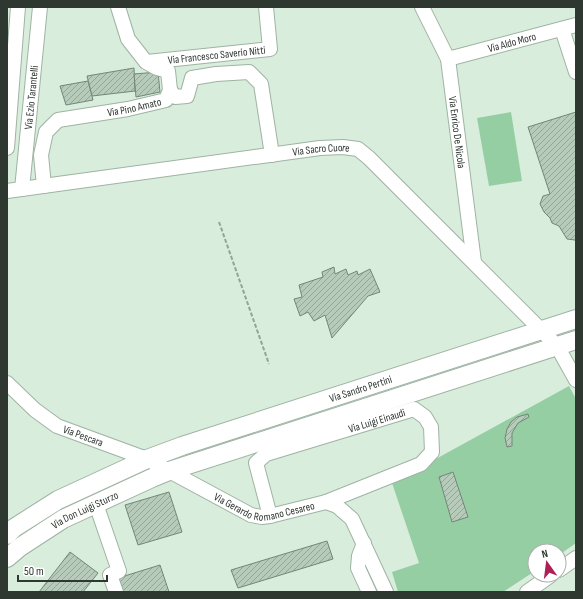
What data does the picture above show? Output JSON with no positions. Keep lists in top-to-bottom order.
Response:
{
  "streets": {
    "street": [
      "Via Aldo Moro",
      "Via Francesco Saverio Nitti",
      "Via Ezio Tarantelli",
      "Via Pino Amato",
      "Via Enrico De Nicola",
      "Via Sacro Cuore",
      "Via Sandro Pertini",
      "Via Luigi Einaudi",
      "Via Pescara",
      "Via Gerardo Romano Cesareo",
      "Via Don Luigi Sturzo"
    ]
  },
  "crossings": [
    ["Via Aldo Moro", "Via Enrico De Nicola"],
    ["Via Francesco Saverio Nitti", "Via Pino Amato"],
    ["Via Ezio Tarantelli", "Via Sacro Cuore"],
    ["Via Pino Amato", "Via Sacro Cuore"],
    ["Via Enrico De Nicola", "Via Sacro Cuore"],
    ["Via Sacro Cuore", "Via Sandro Pertini"],
    ["Via Sandro Pertini", "Via Pescara"],
    ["Via Sandro Pertini", "Via Gerardo Romano Cesareo"],
    ["Via Sandro Pertini", "Via Don Luigi Sturzo"],
    ["Via Luigi Einaudi", "Via Gerardo Romano Cesareo"],
    ["Via Pescara", "Via Gerardo Romano Cesareo"],
    ["Via Pescara", "Via Don Luigi Sturzo"],
    ["Via Gerardo Romano Cesareo", "Via Don Luigi Sturzo"]
  ],
  "scale_bar": "50 m",
  "north": "top"
}
